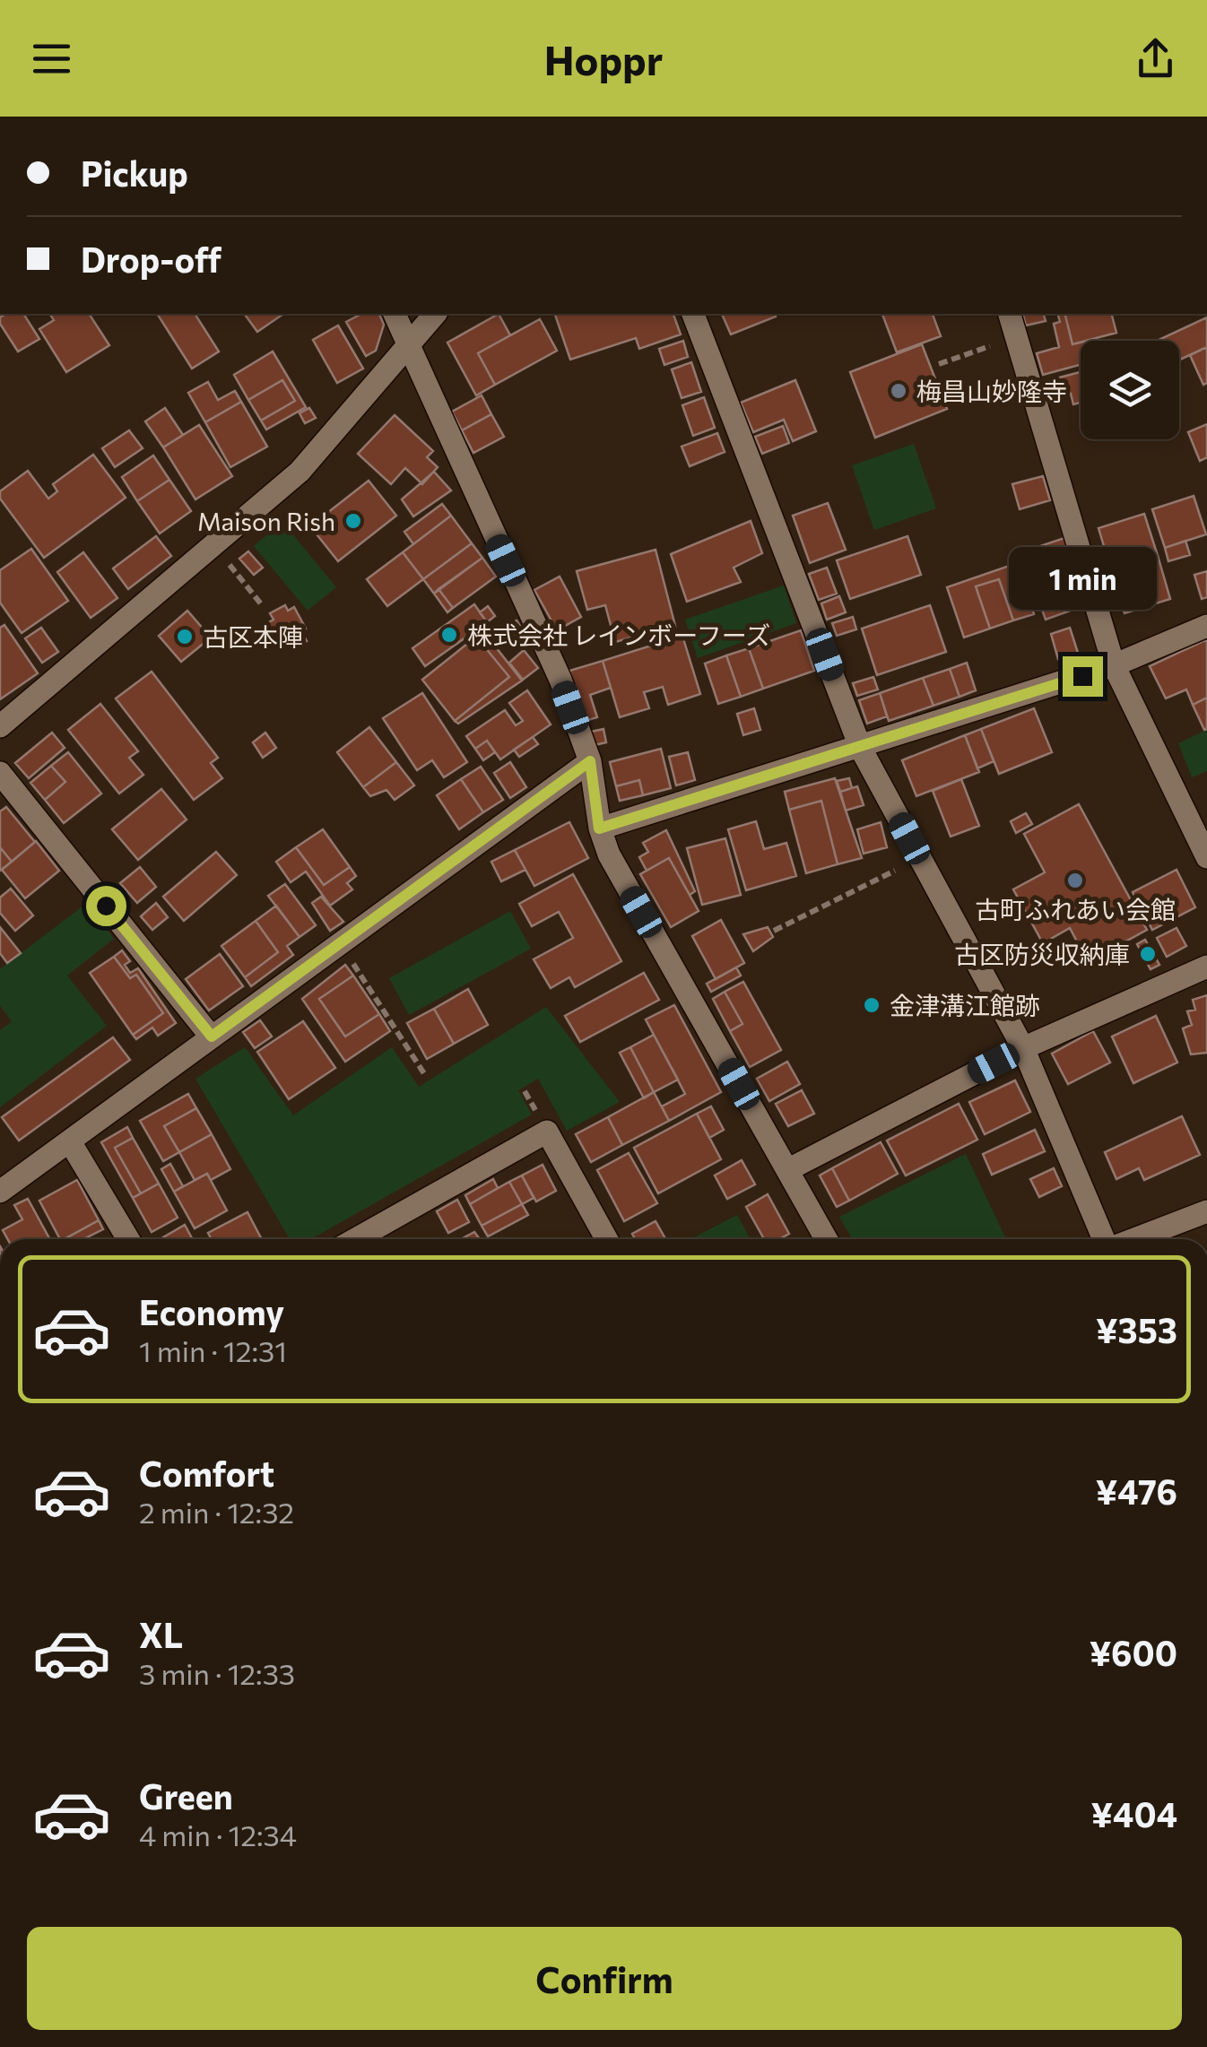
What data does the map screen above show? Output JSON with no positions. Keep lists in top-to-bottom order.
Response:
{
  "places": [
    "梅昌山妙隆寺",
    "Maison Rish",
    "株式会社 レインボーフーズ",
    "古区本陣",
    "古町ふれあい会館",
    "古区防災収納庫",
    "金津溝江館跡"
  ],
  "page": {
    "header": "Hoppr",
    "banner": ["Pickup", "Drop-off"],
    "bubble": "1 min",
    "list": [
      {
        "name": "Economy",
        "note": "1 min · 12:31",
        "value": "¥353"
      },
      {
        "name": "Comfort",
        "note": "2 min · 12:32",
        "value": "¥476"
      },
      {
        "name": "XL",
        "note": "3 min · 12:33",
        "value": "¥600"
      },
      {
        "name": "Green",
        "note": "4 min · 12:34",
        "value": "¥404"
      }
    ],
    "buttons": "Confirm"
  }
}
